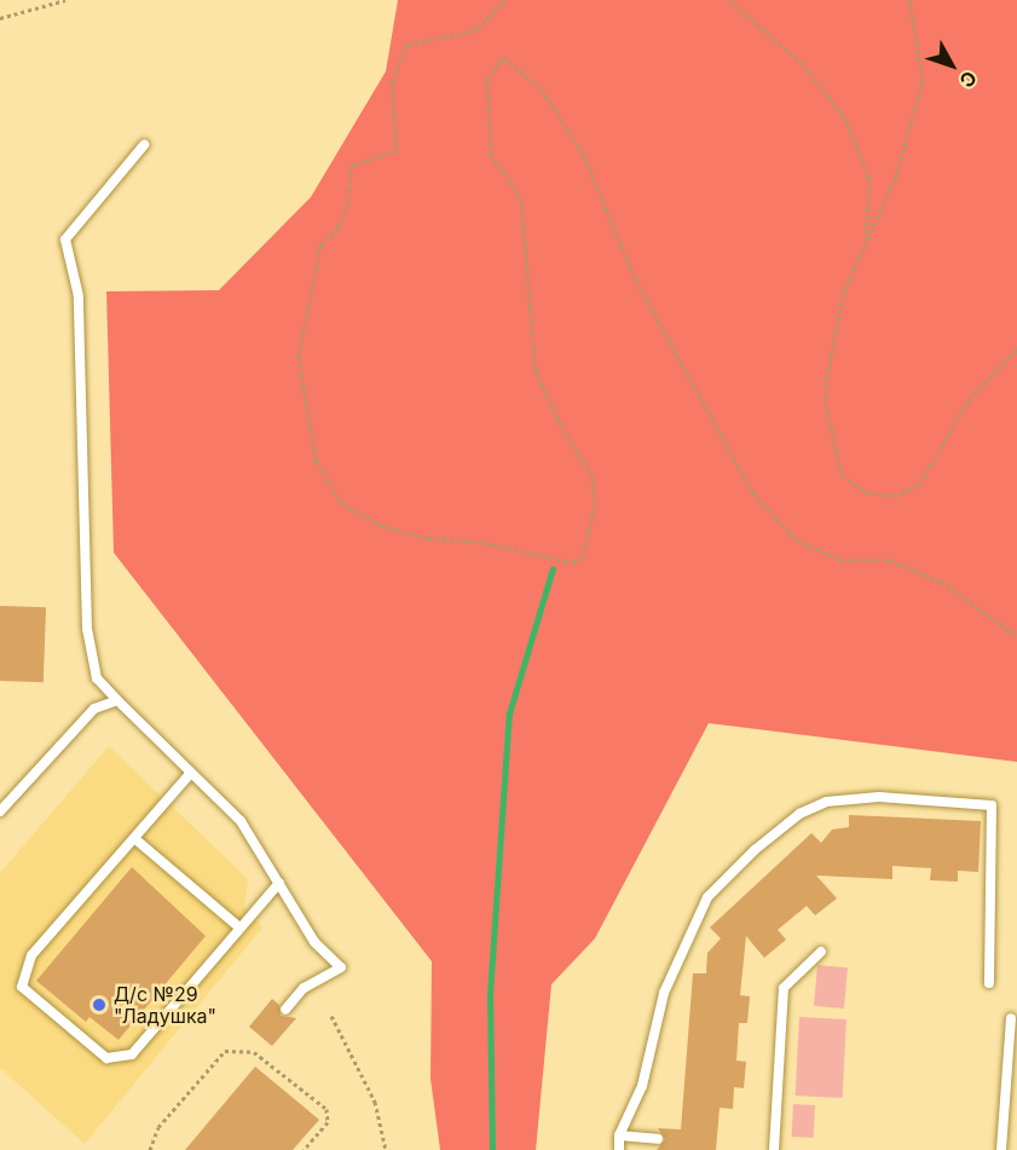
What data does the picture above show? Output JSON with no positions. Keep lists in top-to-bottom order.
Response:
{
  "places": ["Д/с №29 \"Ладушка\""],
  "north": "bottom right"
}
